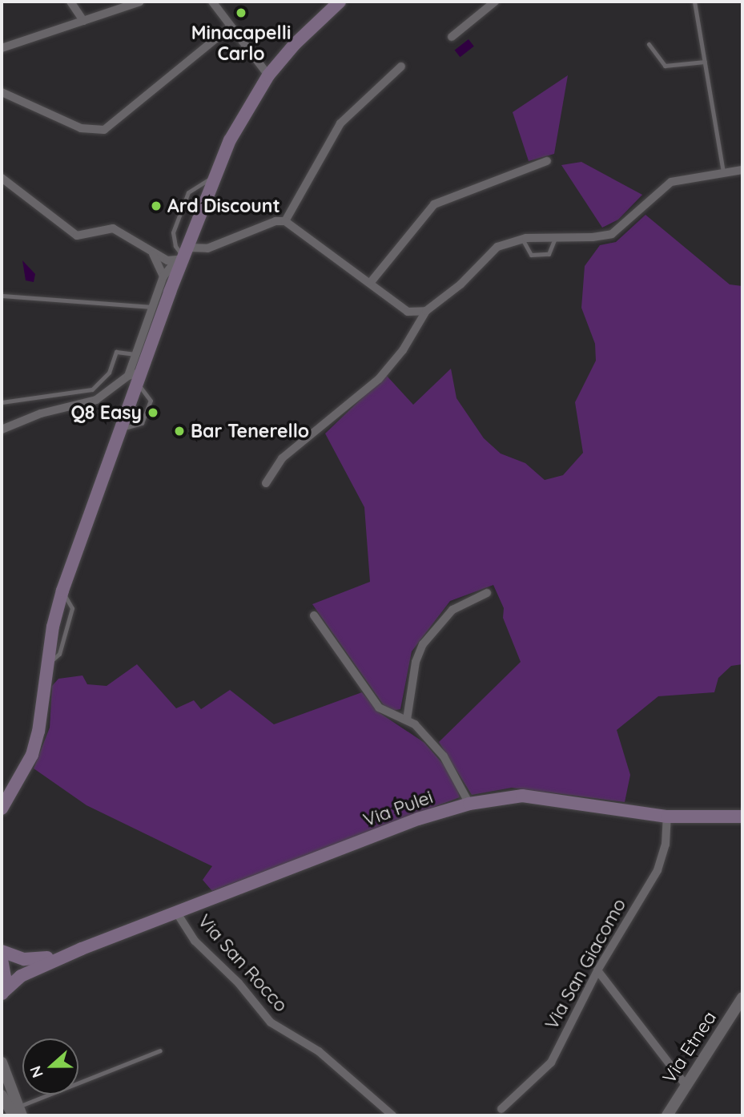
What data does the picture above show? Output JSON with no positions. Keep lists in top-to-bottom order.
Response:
{
  "streets": {
    "main road": ["Via Pulei"],
    "street": ["Via San Rocco", "Via San Giacomo", "Via Etnea"]
  },
  "crossings": [
    ["Via Pulei", "Via San Rocco"],
    ["Via Pulei", "Via San Giacomo"]
  ],
  "places": [
    "Minacapelli Carlo",
    "Ard Discount",
    "Q8 Easy",
    "Bar Tenerello"
  ],
  "north": "left"
}
